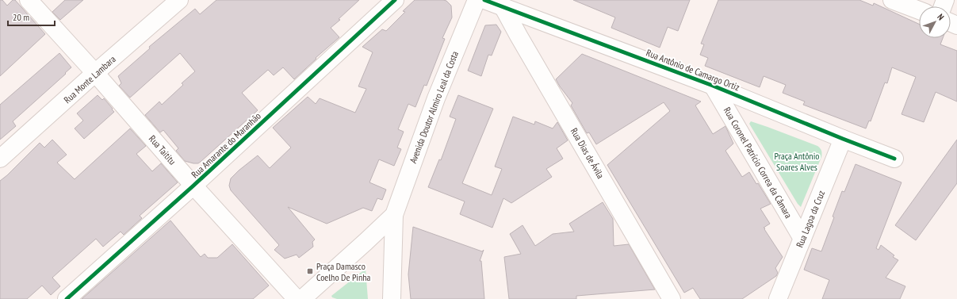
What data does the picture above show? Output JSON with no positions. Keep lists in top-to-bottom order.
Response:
{
  "streets": {
    "street": [
      "Rua Antônio de Camargo Ortiz",
      "Rua Monte Lambara",
      "Avenida Doutor Almiro Leal da Costa",
      "Rua Amarante do Maranhão",
      "Rua Taititu",
      "Rua Dias de Ávila",
      "Rua Coronel Patrício Correa da Câmara",
      "Rua Lagoa da Cruz"
    ]
  },
  "crossings": [
    ["Rua Antônio de Camargo Ortiz", "Rua Dias de Ávila"],
    ["Rua Antônio de Camargo Ortiz", "Rua Coronel Patrício Correa da Câmara"],
    ["Rua Antônio de Camargo Ortiz", "Rua Lagoa da Cruz"],
    ["Rua Monte Lambara", "Rua Taititu"],
    ["Rua Amarante do Maranhão", "Rua Taititu"],
    ["Rua Coronel Patrício Correa da Câmara", "Rua Lagoa da Cruz"]
  ],
  "parks": ["Praça Antônio Soares Alves"],
  "places": {
    "transit": ["Praça Damasco Coelho De Pinha"]
  },
  "scale_bar": "20 m",
  "north": "top right"
}
